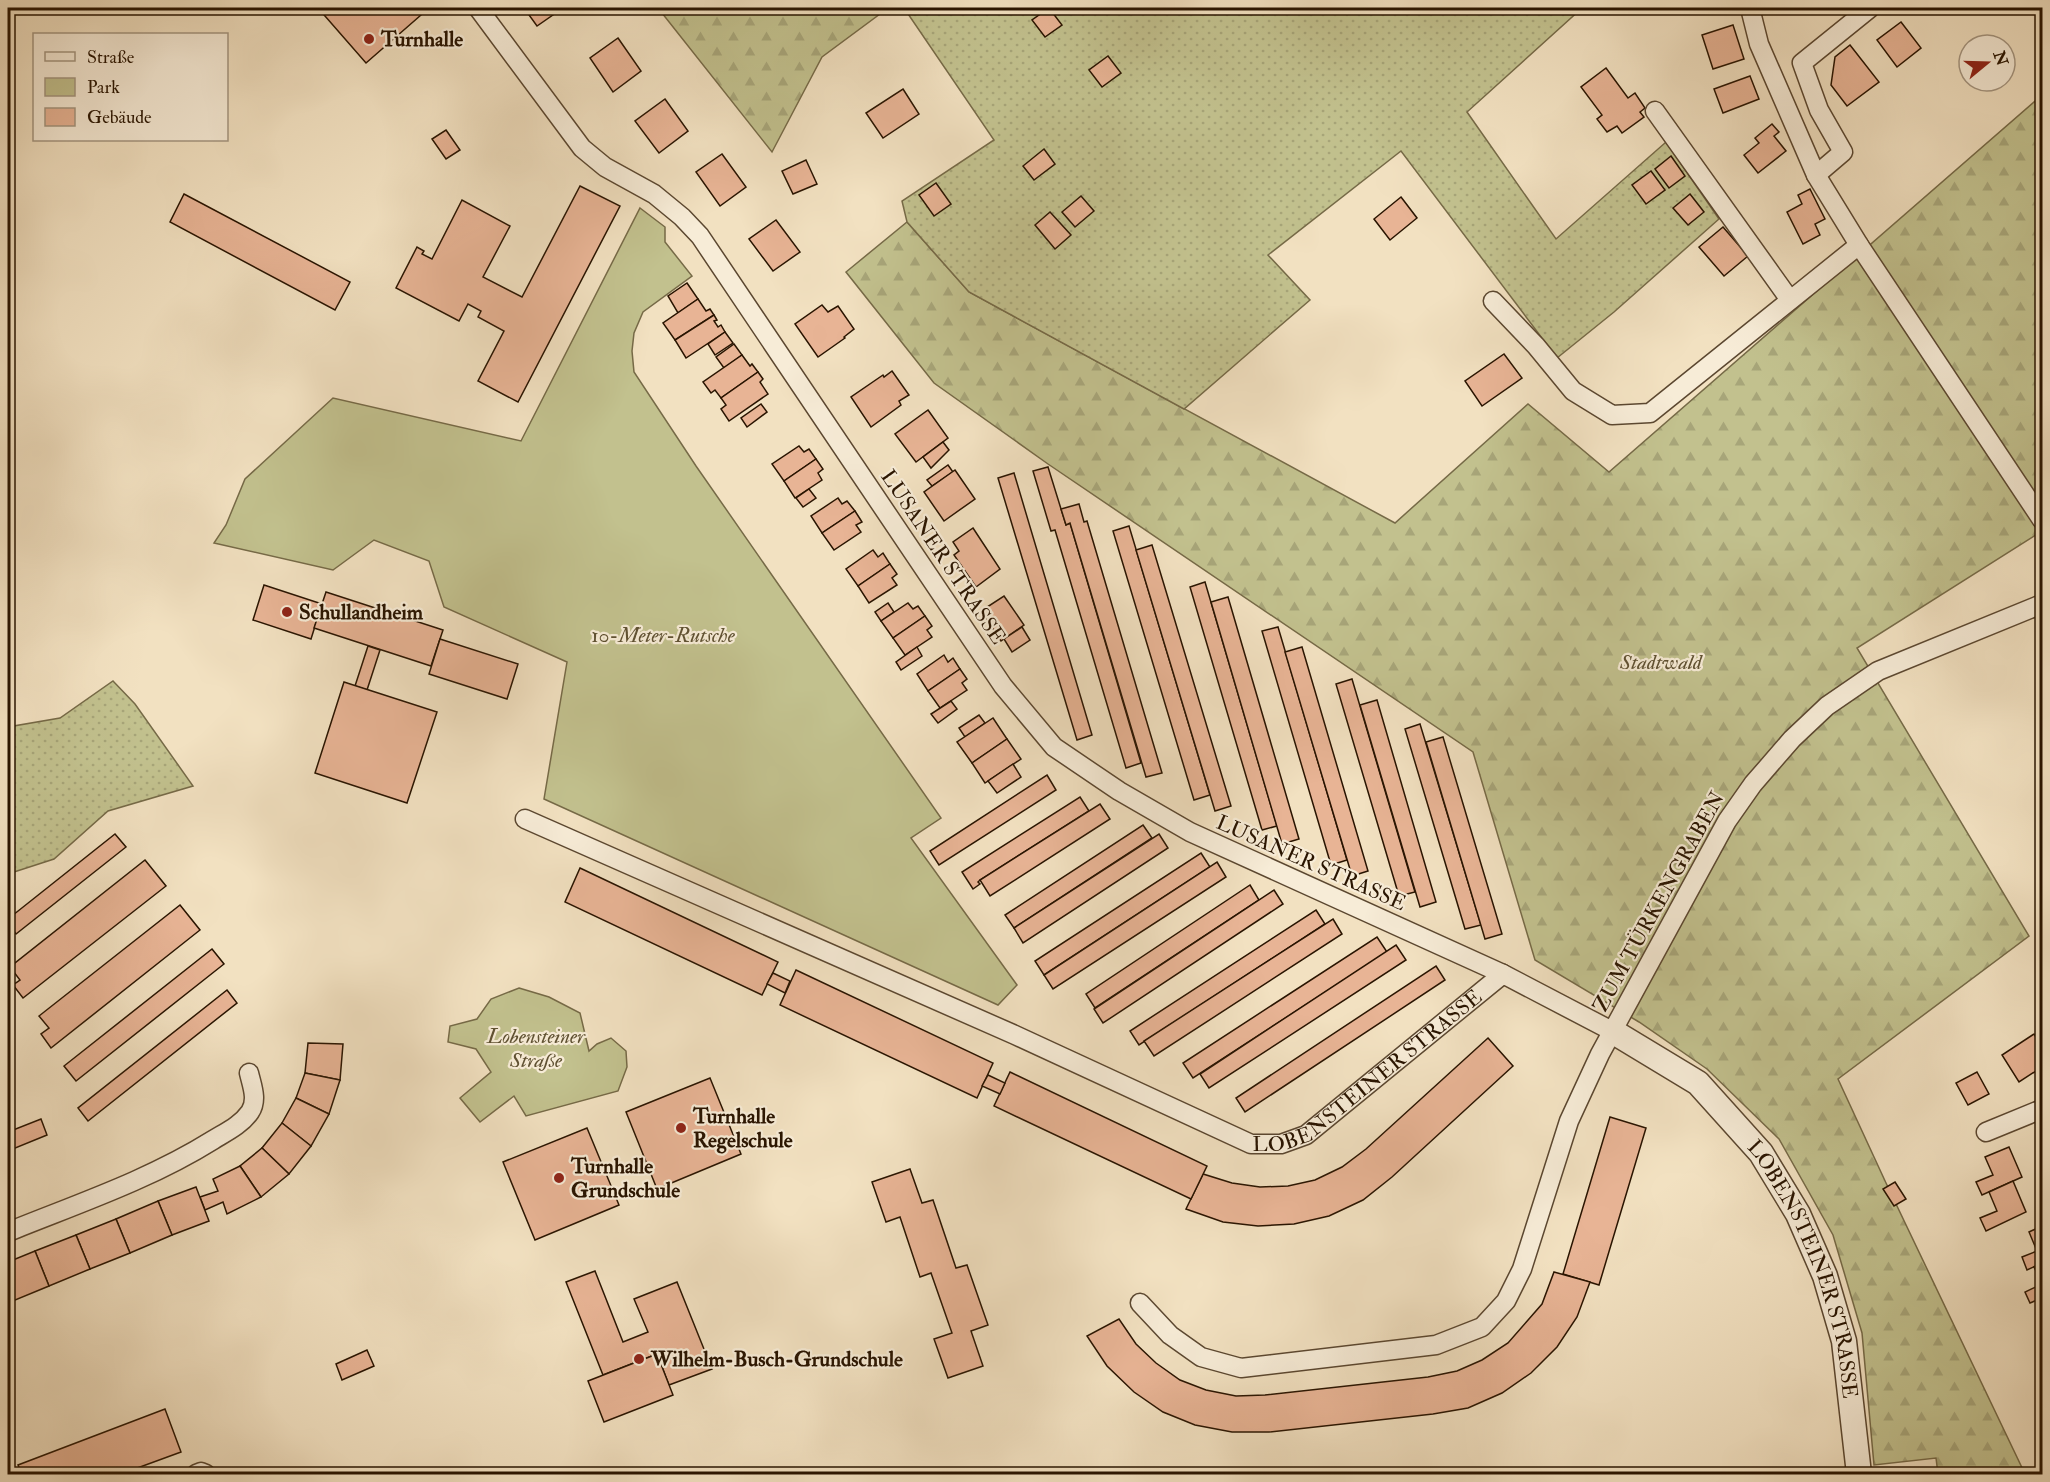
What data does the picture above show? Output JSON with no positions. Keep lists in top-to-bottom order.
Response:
{
  "streets": {
    "street": ["LUSANER STRASSE", "ZUM TÜRKENGRABEN", "LOBENSTEINER STRASSE"]
  },
  "crossings": [
    ["LUSANER STRASSE", "LOBENSTEINER STRASSE"],
    ["ZUM TÜRKENGRABEN", "LOBENSTEINER STRASSE"]
  ],
  "parks": ["10-Meter-Rutsche", "Stadtwald", "Lobensteiner Straße"],
  "places": [
    "Turnhalle",
    "Schullandheim",
    "Turnhalle Regelschule",
    "Turnhalle Grundschule",
    "Wilhelm-Busch-Grundschule"
  ],
  "legend": ["Straße", "Park", "Gebäude"],
  "north": "right"
}
